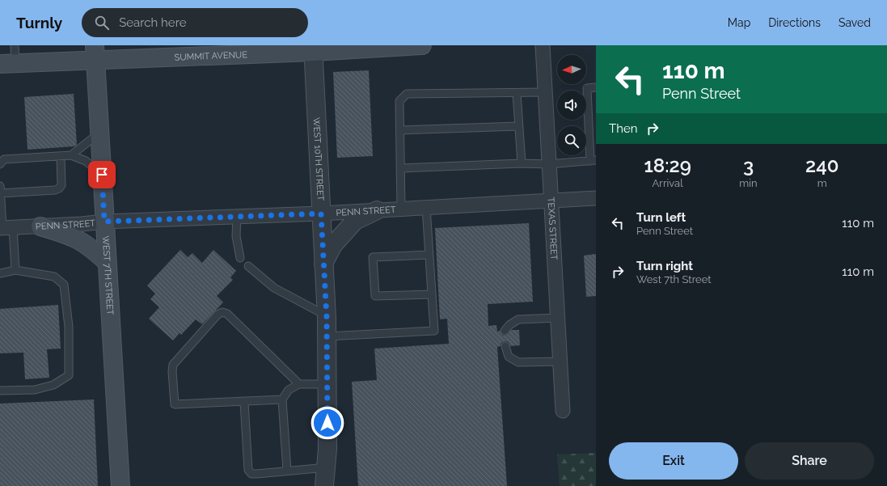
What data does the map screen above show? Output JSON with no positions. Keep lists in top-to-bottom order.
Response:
{
  "streets": {
    "main road": ["SUMMIT AVENUE", "WEST 7TH STREET"],
    "street": ["WEST 10TH STREET", "PENN STREET", "TEXAS STREET"]
  },
  "crossings": [
    ["SUMMIT AVENUE", "WEST 10TH STREET"],
    ["SUMMIT AVENUE", "WEST 7TH STREET"],
    ["WEST 10TH STREET", "PENN STREET"],
    ["PENN STREET", "TEXAS STREET"],
    ["PENN STREET", "WEST 7TH STREET"]
  ],
  "north": "left",
  "page": {
    "header": "Turnly",
    "search": "Search here",
    "nav": ["Map", "Directions", "Saved"],
    "turn": ["110 m", "Penn Street"],
    "then": "Then",
    "eta": [
      "18:29",
      "Arrival",
      "3",
      "min",
      "240",
      "m"
    ],
    "list": [
      {
        "name": "Turn left",
        "note": "Penn Street",
        "value": "110 m"
      },
      {
        "name": "Turn right",
        "note": "West 7th Street",
        "value": "110 m"
      }
    ],
    "buttons": ["Exit", "Share"]
  }
}
